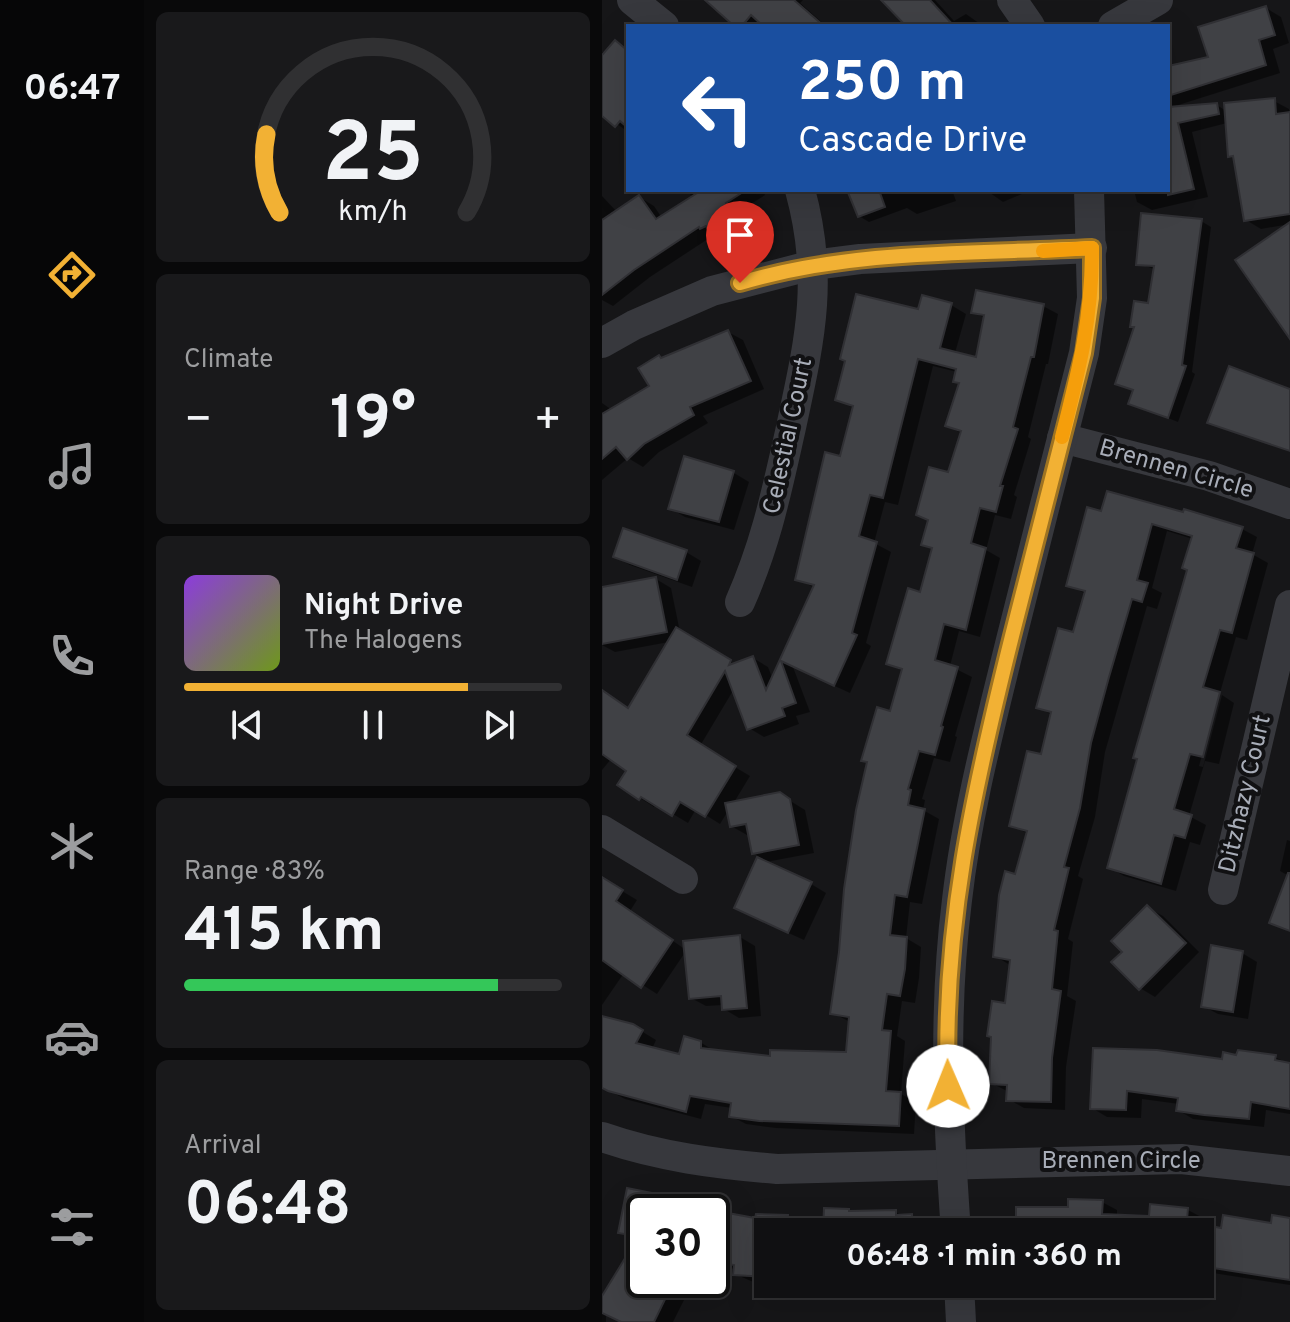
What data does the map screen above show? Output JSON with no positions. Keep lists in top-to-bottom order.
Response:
{
  "streets": {
    "street": ["Celestial Court", "Brennen Circle", "Ditzhazy Court"]
  },
  "page": {
    "tabs": "06:47",
    "turn": ["250 m", "Cascade Drive"],
    "tile": [
      "Climate",
      ["Range · 83%", "415 km"],
      ["Arrival", "06:48"]
    ],
    "heat": ["−", "19°", "+"],
    "song": ["Night Drive", "The Halogens"],
    "limit": "30",
    "trip": "06:48 · 1 min · 360 m",
    "gauge": ["25", "km/h"]
  }
}
